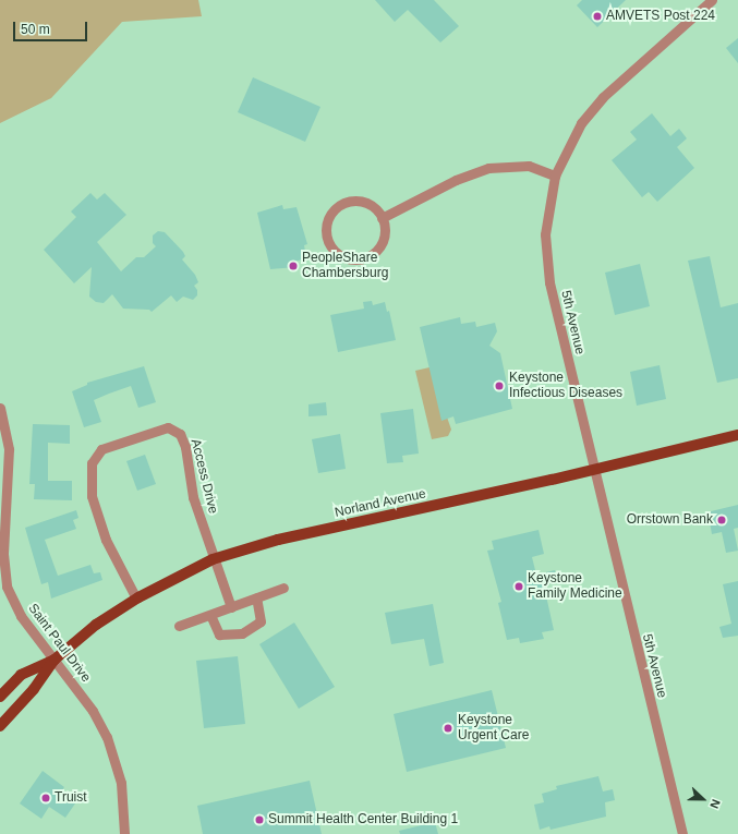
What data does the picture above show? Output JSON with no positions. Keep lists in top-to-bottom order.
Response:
{
  "streets": {
    "main road": ["Norland Avenue"],
    "street": ["5th Avenue", "Access Drive", "Saint Paul Drive"]
  },
  "crossings": [
    ["5th Avenue", "Norland Avenue"],
    ["Access Drive", "Norland Avenue"],
    ["Norland Avenue", "Saint Paul Drive"]
  ],
  "places": [
    "AMVETS Post 224",
    "PeopleShare Chambersburg",
    "Keystone Infectious Diseases",
    "Orrstown Bank",
    "Keystone Family Medicine",
    "Keystone Urgent Care",
    "Truist",
    "Summit Health Center Building 1"
  ],
  "scale_bar": "50 m",
  "north": "right"
}
